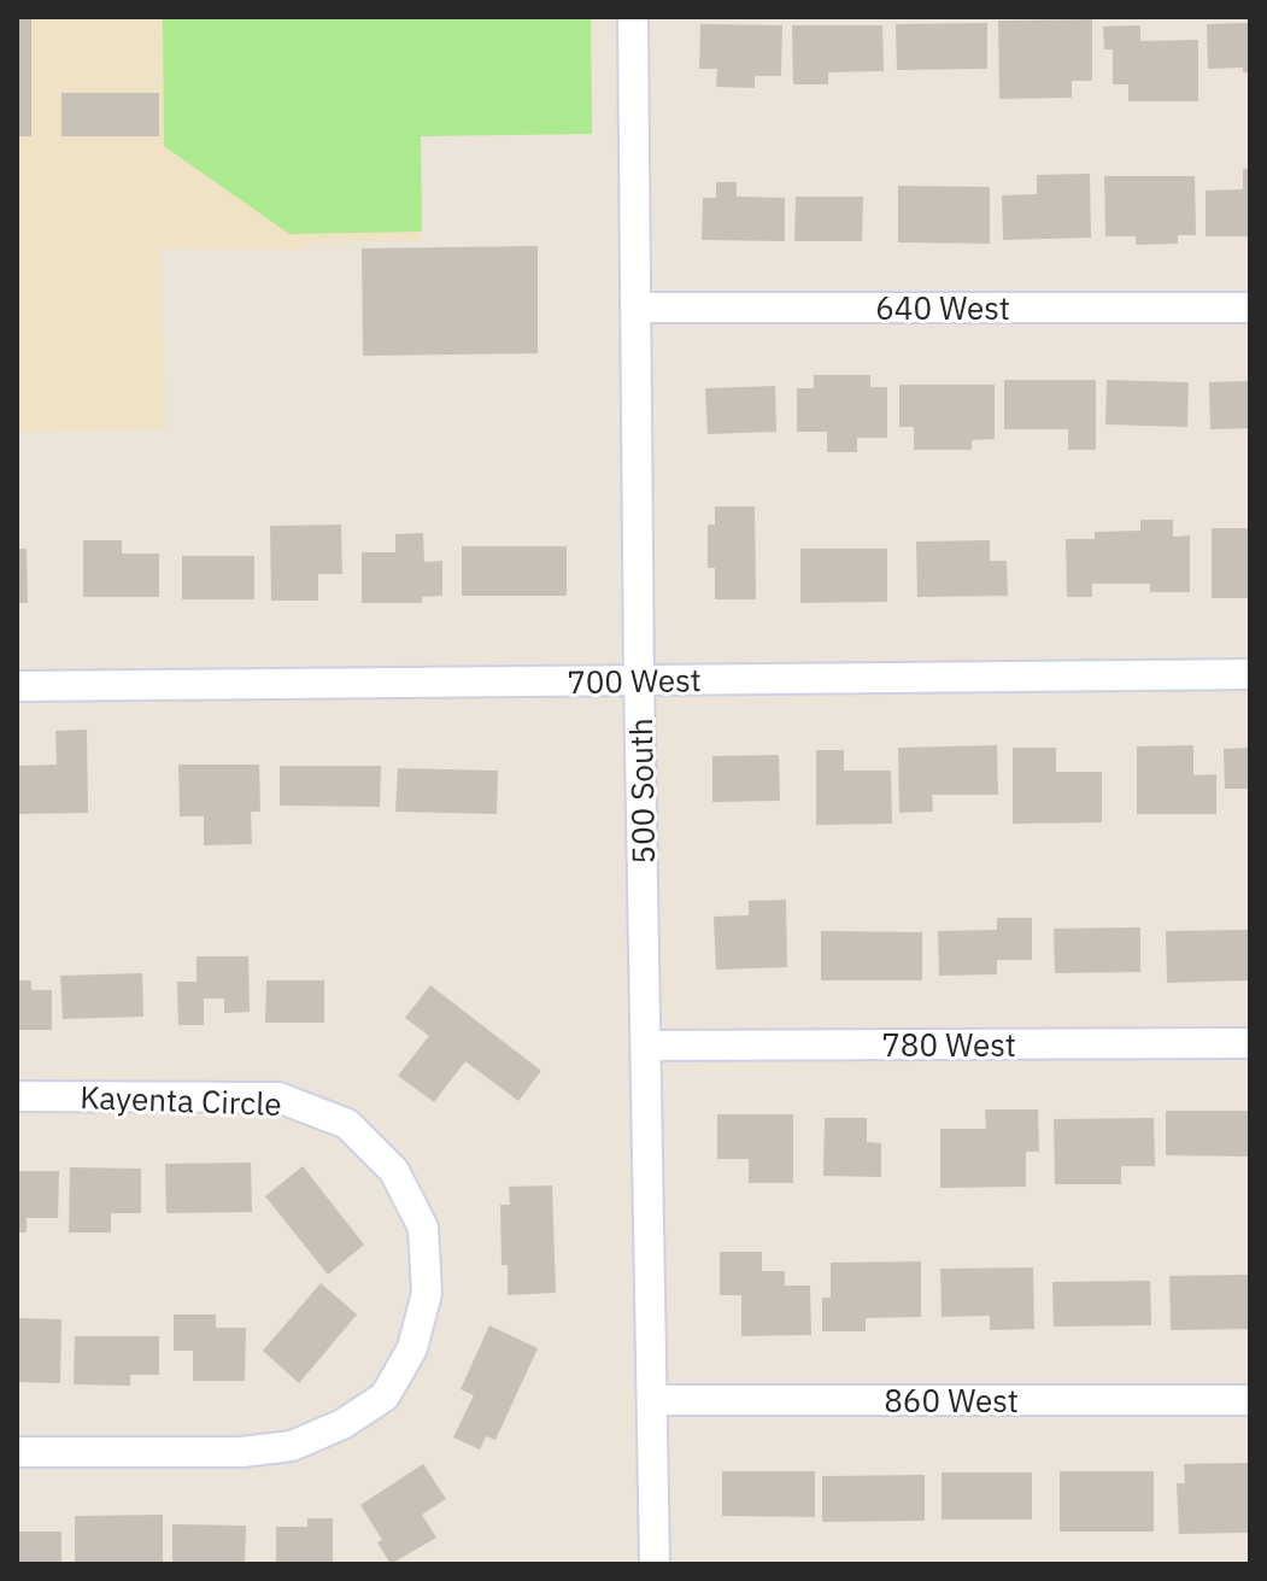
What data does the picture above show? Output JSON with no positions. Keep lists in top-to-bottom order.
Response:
{
  "streets": {
    "street": [
      "640 West",
      "700 West",
      "500 South",
      "780 West",
      "Kayenta Circle",
      "860 West"
    ]
  },
  "crossings": [
    ["640 West", "500 South"],
    ["700 West", "500 South"],
    ["500 South", "780 West"],
    ["500 South", "860 West"]
  ]
}
